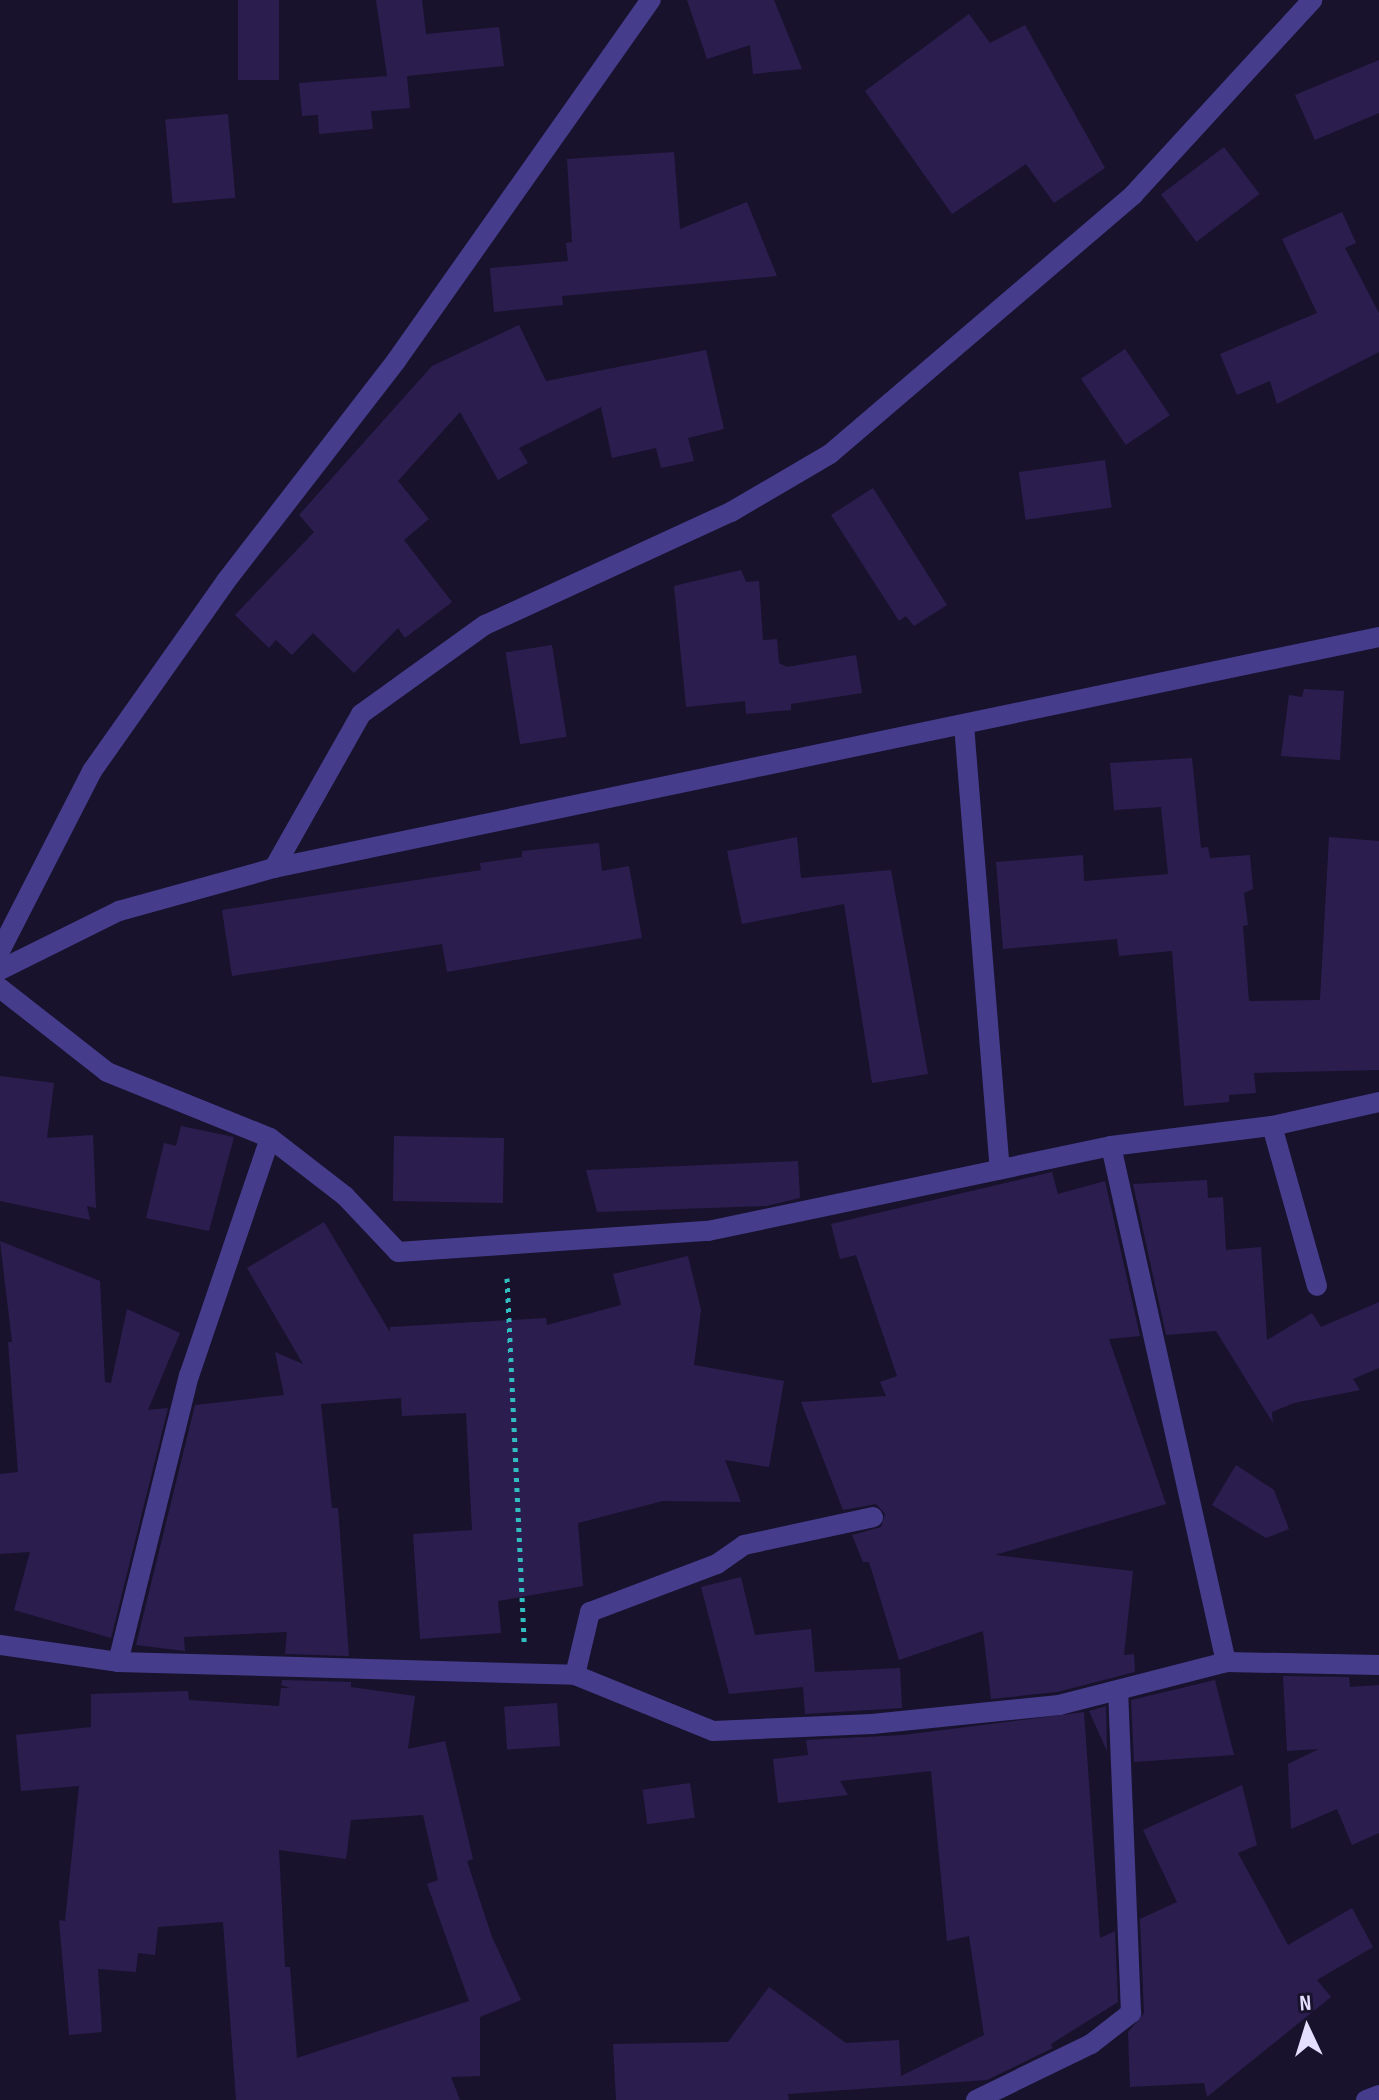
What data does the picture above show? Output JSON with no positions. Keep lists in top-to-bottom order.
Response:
{
  "north": "top"
}
